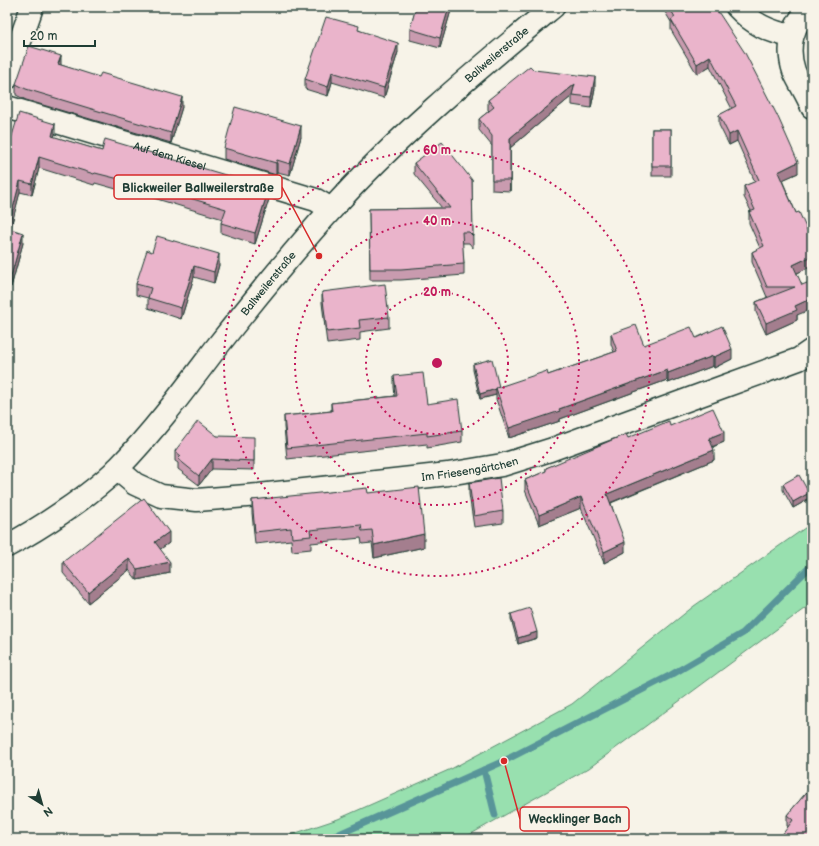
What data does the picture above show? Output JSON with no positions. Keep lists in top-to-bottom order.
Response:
{
  "streets": {
    "street": ["Ballweilerstraße", "Auf dem Kiesel", "Im Friesengärtchen"]
  },
  "crossings": [
    ["Ballweilerstraße", "Auf dem Kiesel"],
    ["Ballweilerstraße", "Im Friesengärtchen"]
  ],
  "places": ["Blickweiler Ballweilerstraße", "Wecklinger Bach"],
  "scale_bar": "20 m",
  "north": "bottom right",
  "rings": ["60 m", "40 m", "20 m"]
}
